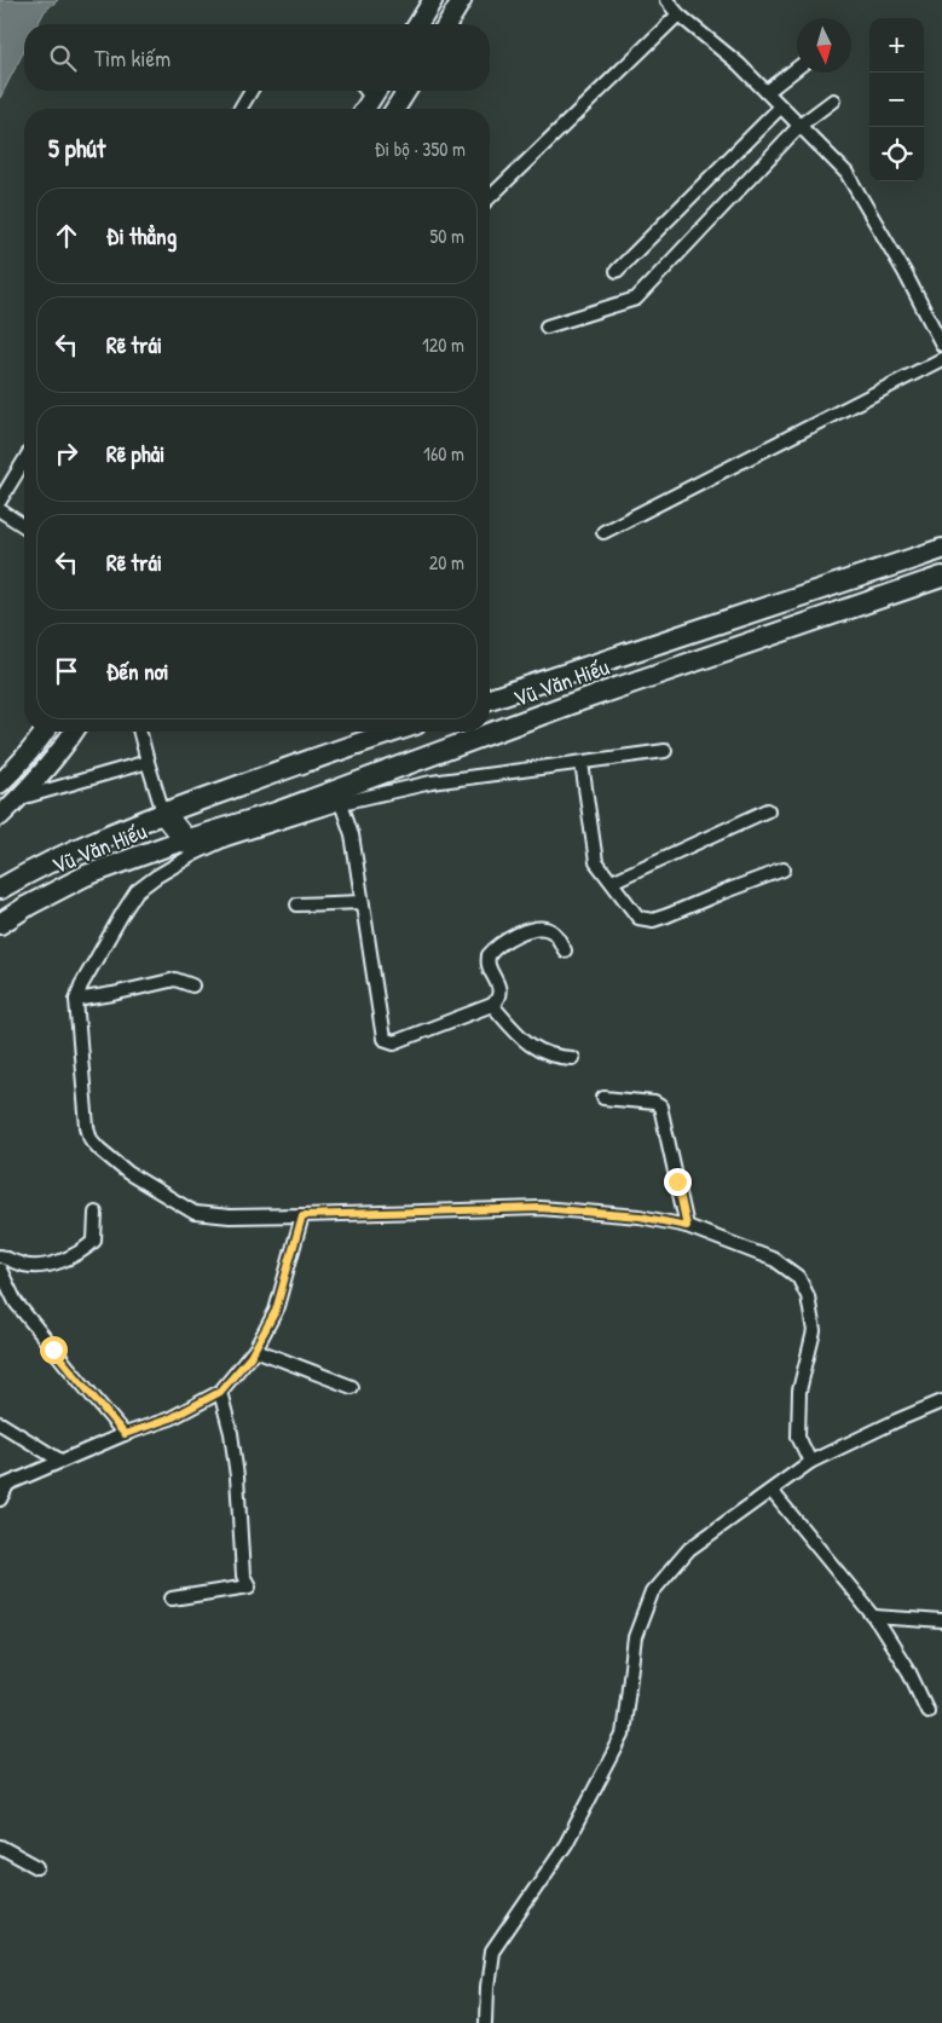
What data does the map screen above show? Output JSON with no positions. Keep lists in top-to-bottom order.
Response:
{
  "streets": {
    "main road": ["Vũ Văn Hiếu"]
  },
  "north": "bottom",
  "page": {
    "map_buttons": ["+", "−"],
    "search": "Tìm kiếm",
    "heading": ["5 phút", "Đi bộ · 350 m"],
    "list": [
      ["Đi thẳng", "50 m"],
      ["Rẽ trái", "120 m"],
      ["Rẽ phải", "160 m"],
      ["Rẽ trái", "20 m"],
      "Đến nơi"
    ]
  }
}
